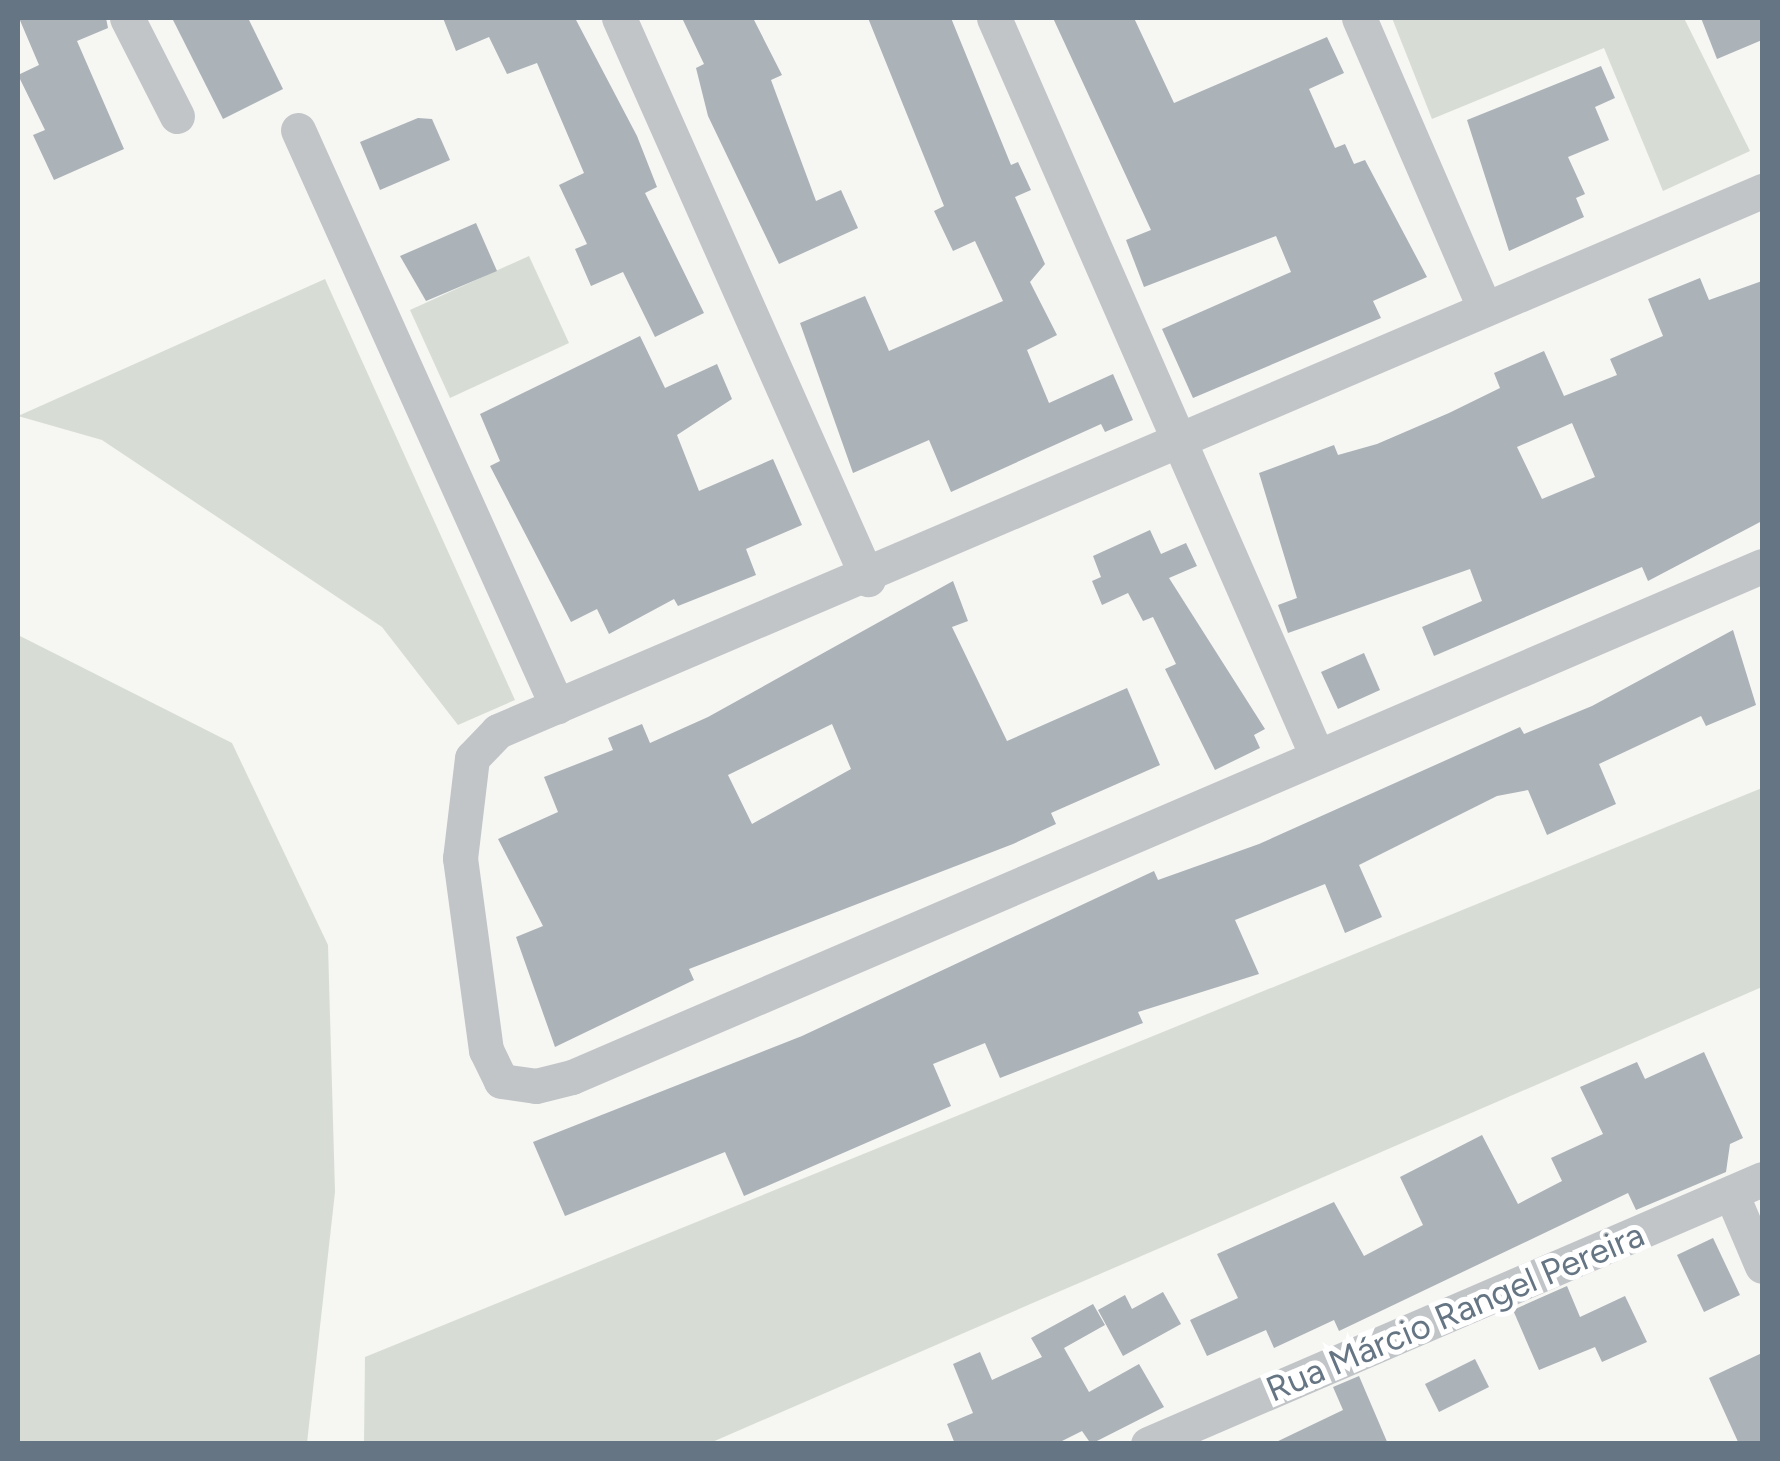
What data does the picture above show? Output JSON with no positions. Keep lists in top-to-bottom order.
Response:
{
  "streets": {
    "street": ["Rua Márcio Rangel Pereira"]
  }
}
